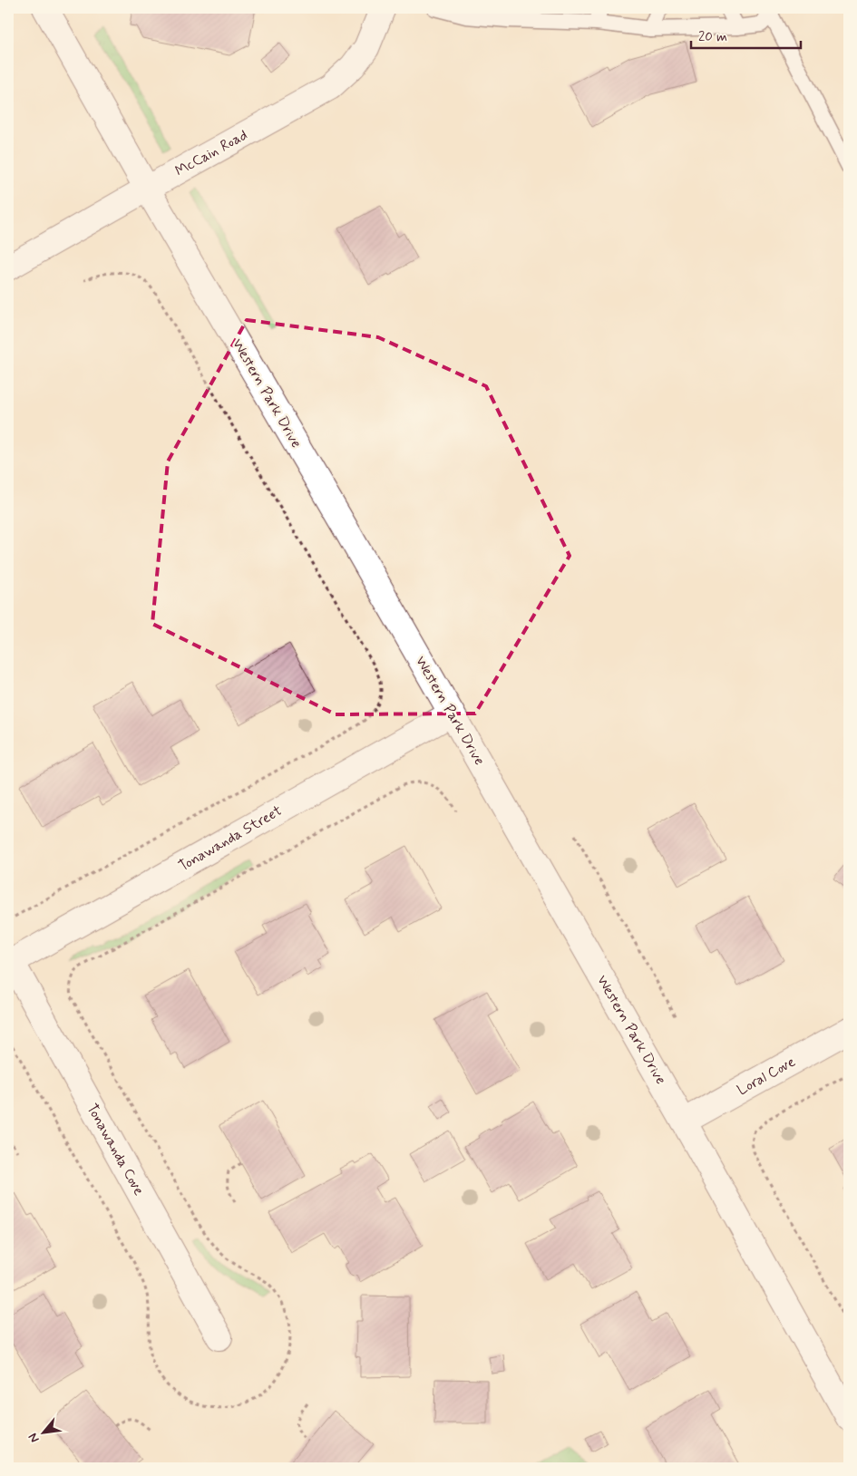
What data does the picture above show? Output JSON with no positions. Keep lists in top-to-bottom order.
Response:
{
  "streets": {
    "street": [
      "McCain Road",
      "Western Park Drive",
      "Tonawanda Street",
      "Loral Cove",
      "Tonawanda Cove"
    ]
  },
  "crossings": [
    ["McCain Road", "Western Park Drive"],
    ["Western Park Drive", "Tonawanda Street"],
    ["Western Park Drive", "Loral Cove"],
    ["Tonawanda Street", "Tonawanda Cove"]
  ],
  "scale_bar": "20 m",
  "north": "bottom left"
}
